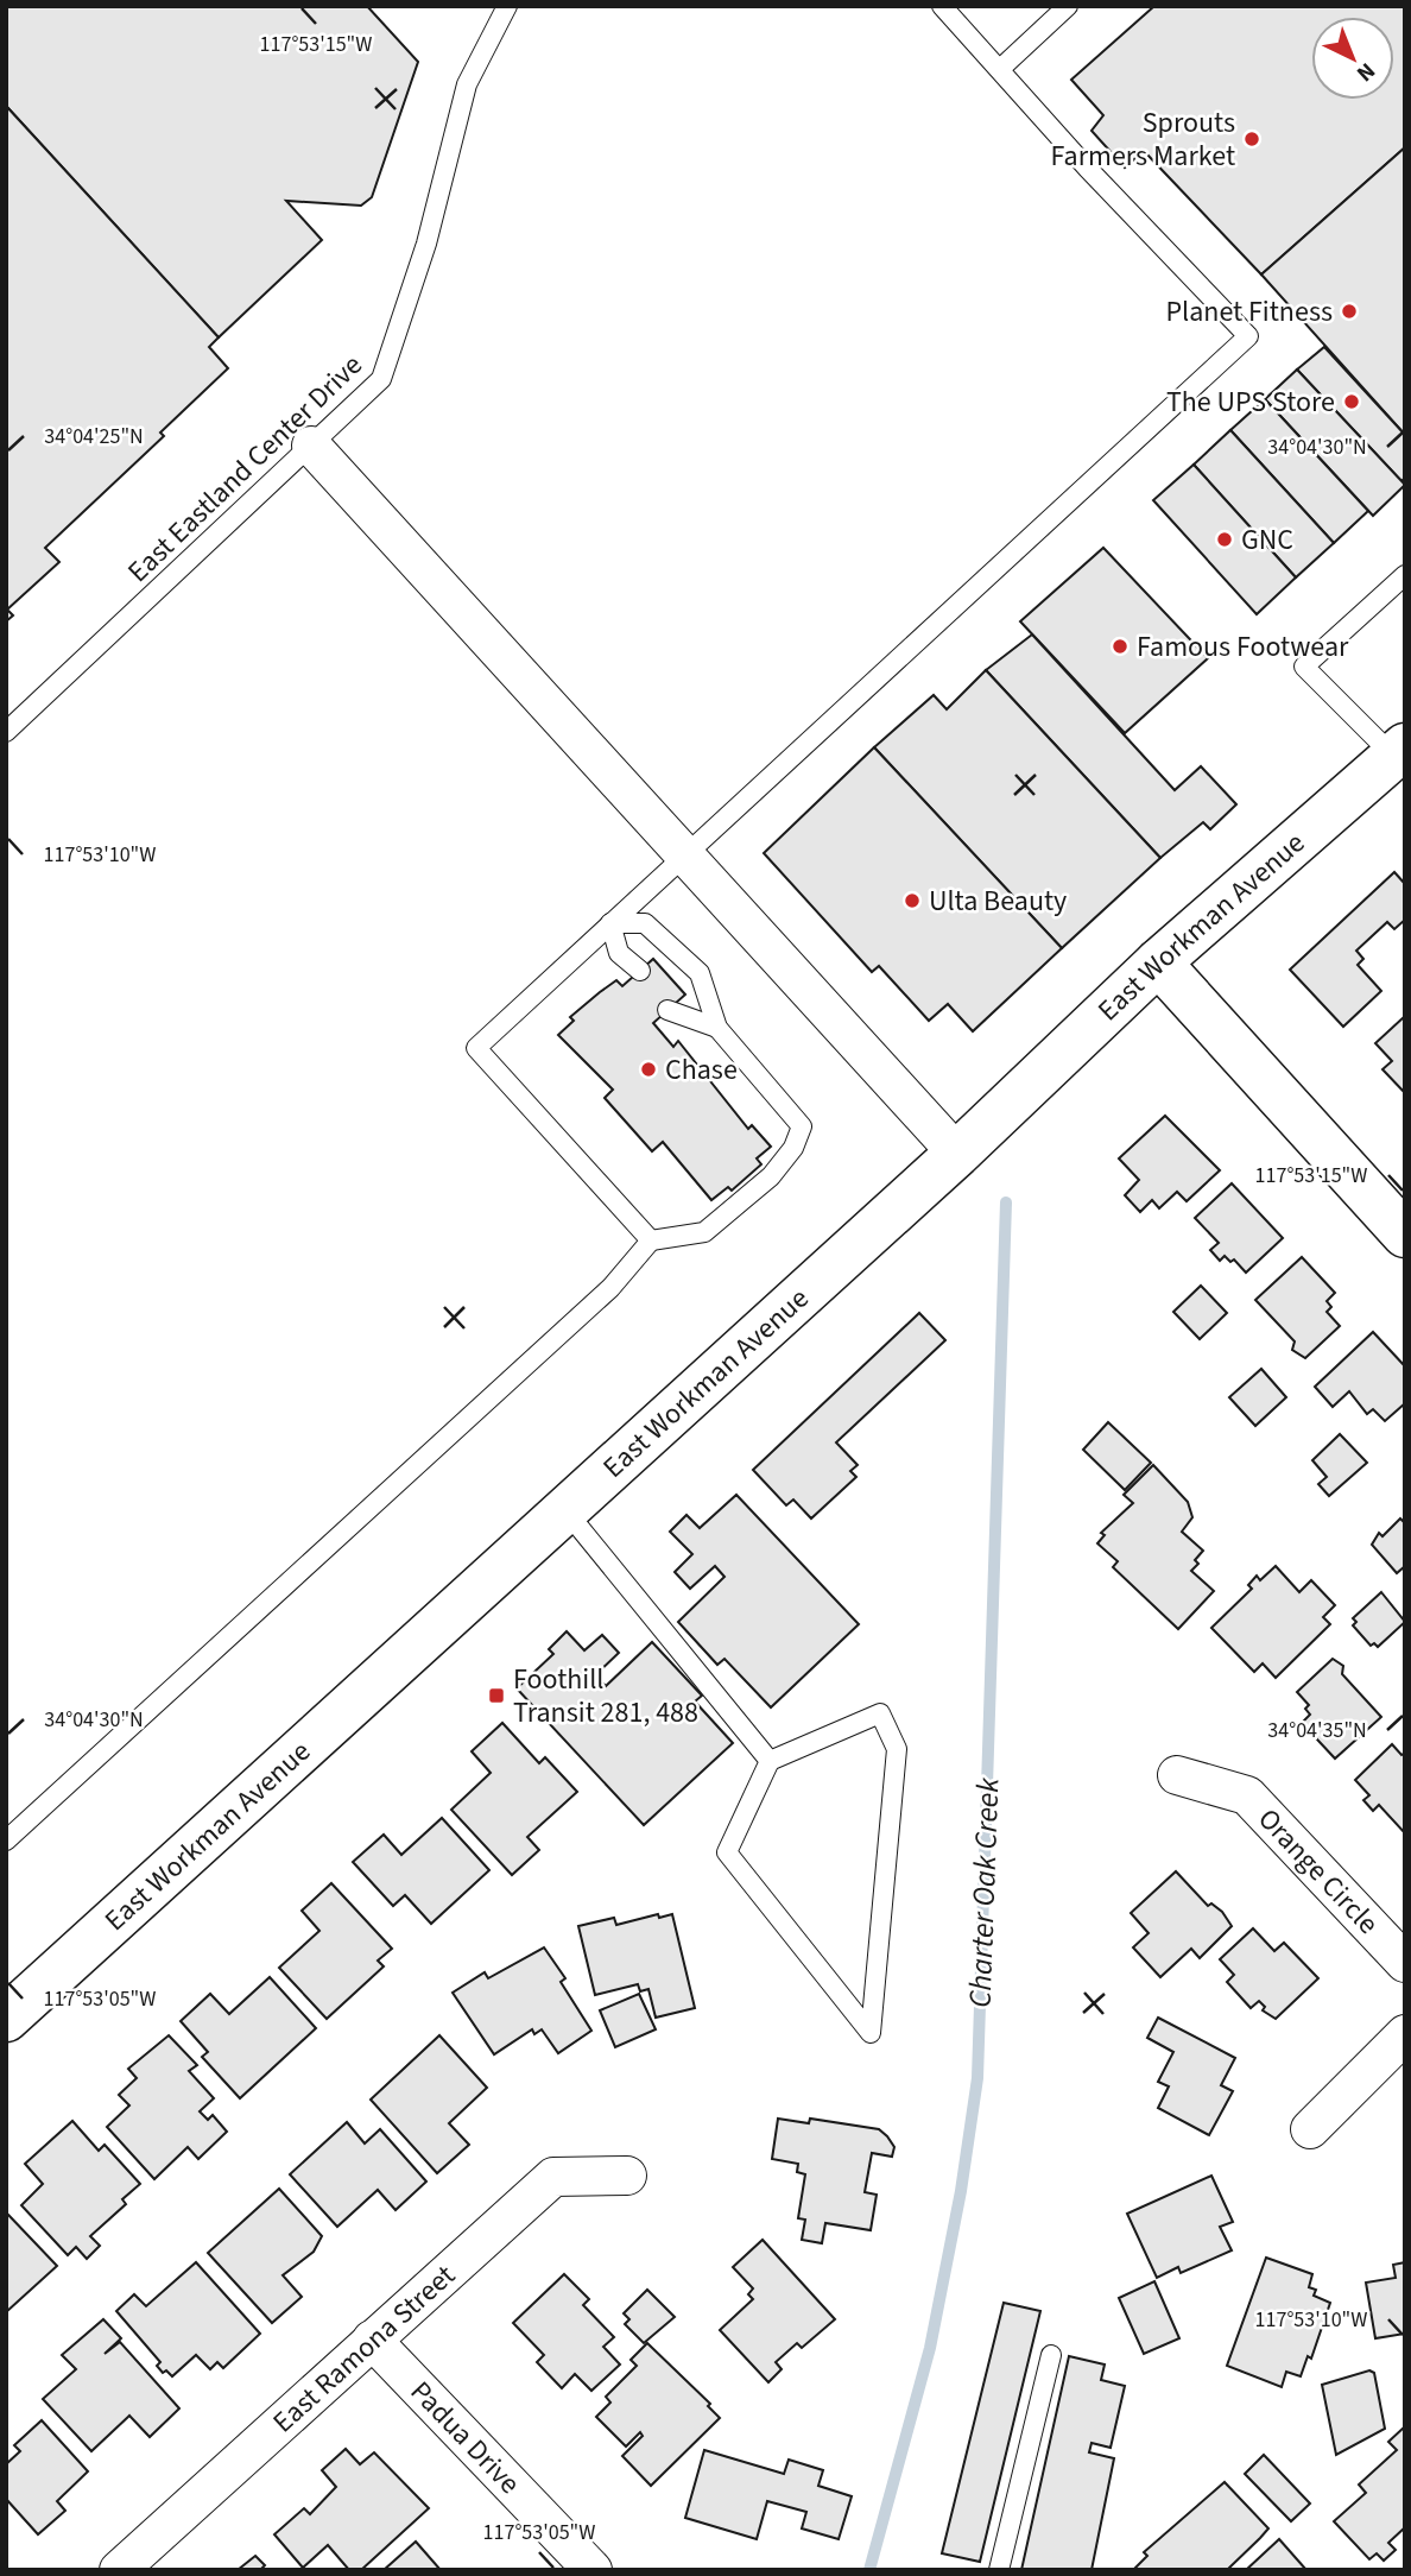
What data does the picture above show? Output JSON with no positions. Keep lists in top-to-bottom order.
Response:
{
  "streets": {
    "street": [
      "East Workman Avenue",
      "Orange Circle",
      "East Ramona Street",
      "Padua Drive"
    ],
    "lane": ["East Eastland Center Drive"]
  },
  "crossings": [
    ["East Ramona Street", "Padua Drive"]
  ],
  "water": ["Charter Oak Creek"],
  "places": {
    "other": [
      "Sprouts Farmers Market",
      "Planet Fitness",
      "The UPS Store",
      "GNC",
      "Famous Footwear",
      "Ulta Beauty",
      "Chase"
    ],
    "transit": ["Foothill Transit 281, 488"]
  },
  "north": "bottom right",
  "coordinates": [
    "117°53'15\"W",
    "34°04'25\"N",
    "34°04'30\"N",
    "117°53'10\"W",
    "34°04'35\"N",
    "117°53'05\"W"
  ]
}
